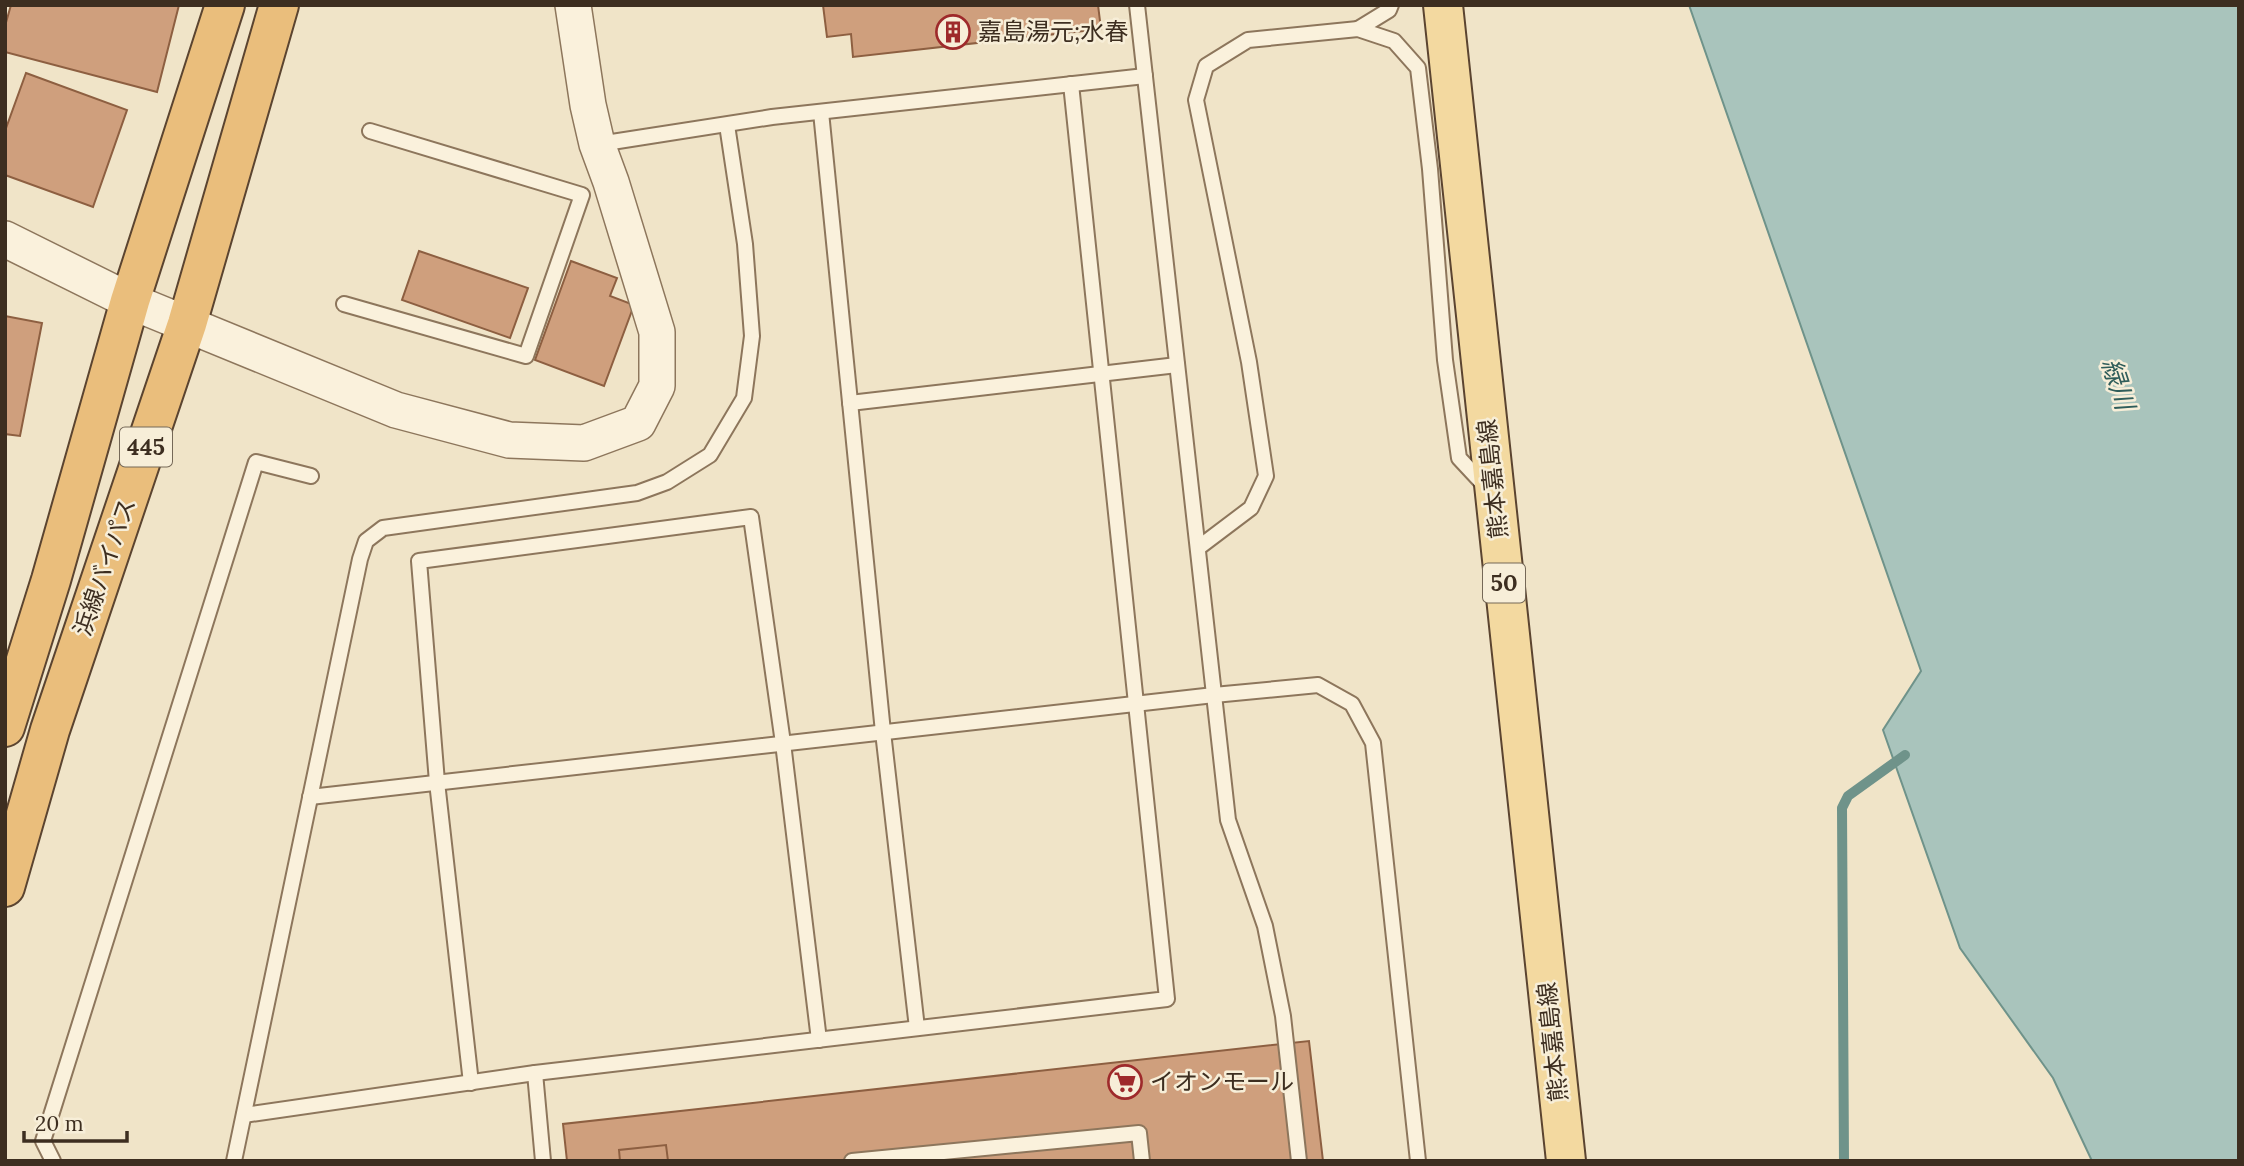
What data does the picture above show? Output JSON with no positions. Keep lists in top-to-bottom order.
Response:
{
  "streets": {
    "highway": ["445", "浜線バイパス"],
    "main road": ["熊本嘉島線", "50"]
  },
  "water": ["緑川"],
  "places": {
    "building": ["嘉島湯元;水春"],
    "supermarket": ["イオンモール"]
  },
  "scale_bar": "20 m"
}
